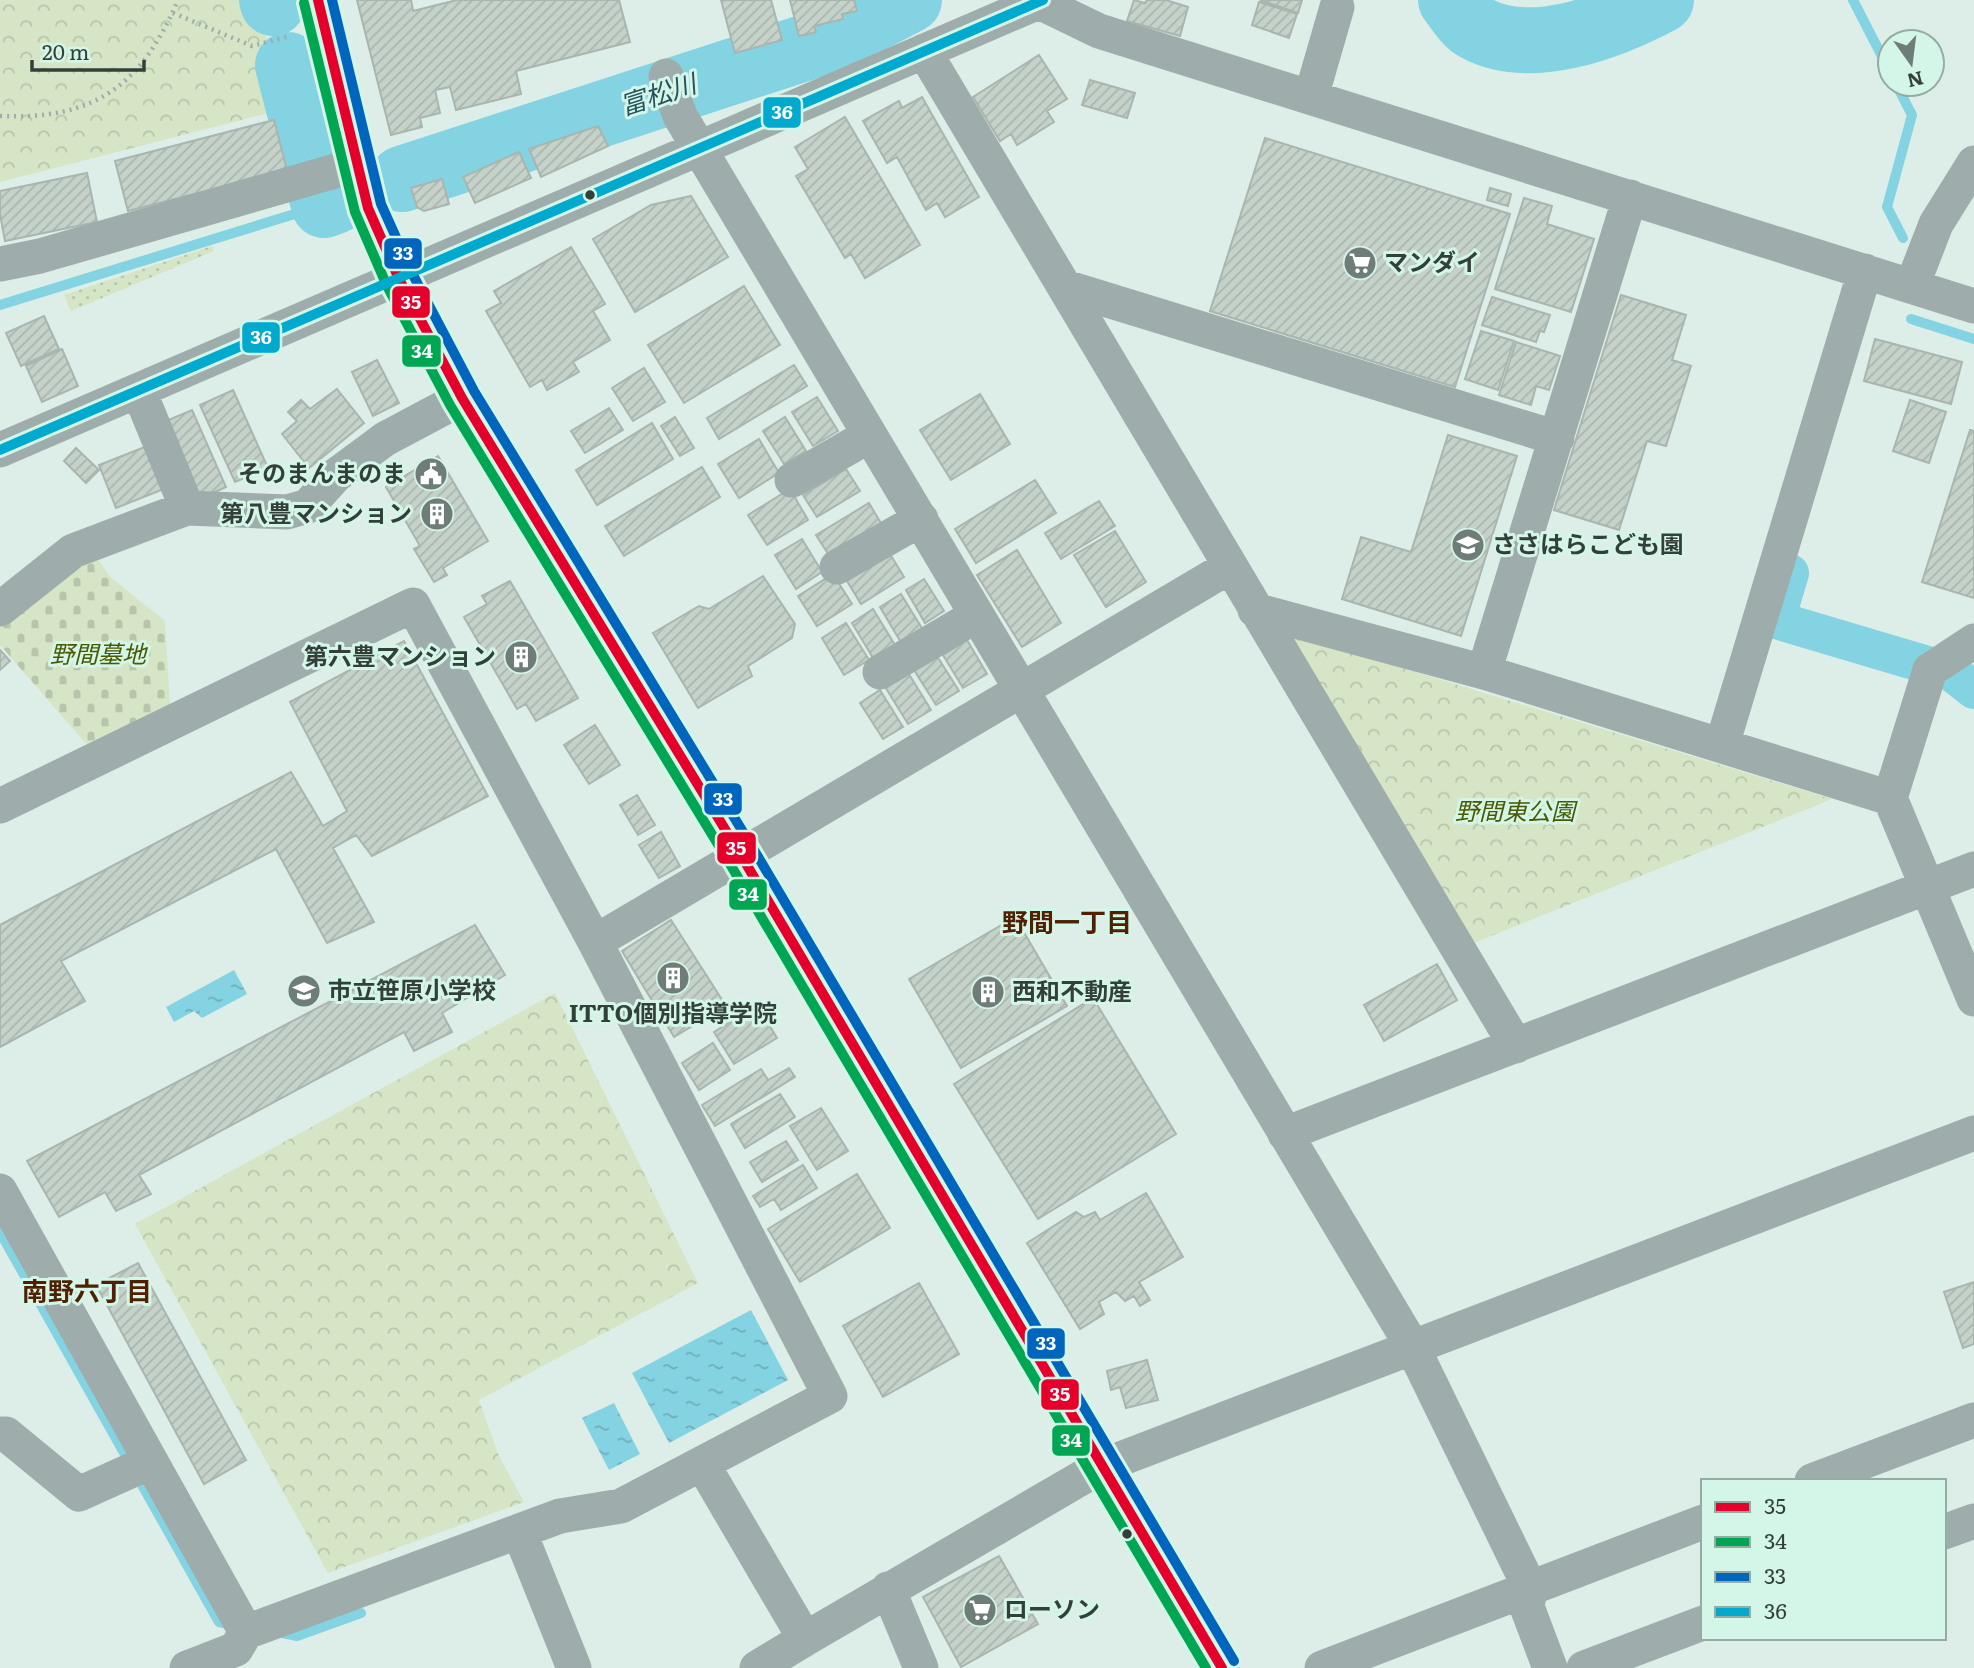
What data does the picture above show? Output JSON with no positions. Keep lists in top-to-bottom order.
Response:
{
  "districts": ["野間一丁目", "南野六丁目"],
  "water": ["富松川"],
  "parks": ["野間墓地", "野間東公園"],
  "places": {
    "supermarket": ["マンダイ", "ローソン"],
    "public building": ["そのまんまのま"],
    "building": [
      "第八豊マンション",
      "第六豊マンション",
      "ITTO個別指導学院",
      "西和不動産"
    ],
    "school or university": ["ささはらこども園", "市立笹原小学校"]
  },
  "lines": [
    "transit line 35",
    "transit line 33",
    "transit line 36",
    "transit line 34"
  ],
  "legend": [
    "35",
    "34",
    "33",
    "36"
  ],
  "scale_bar": "20 m",
  "north": "bottom"
}
